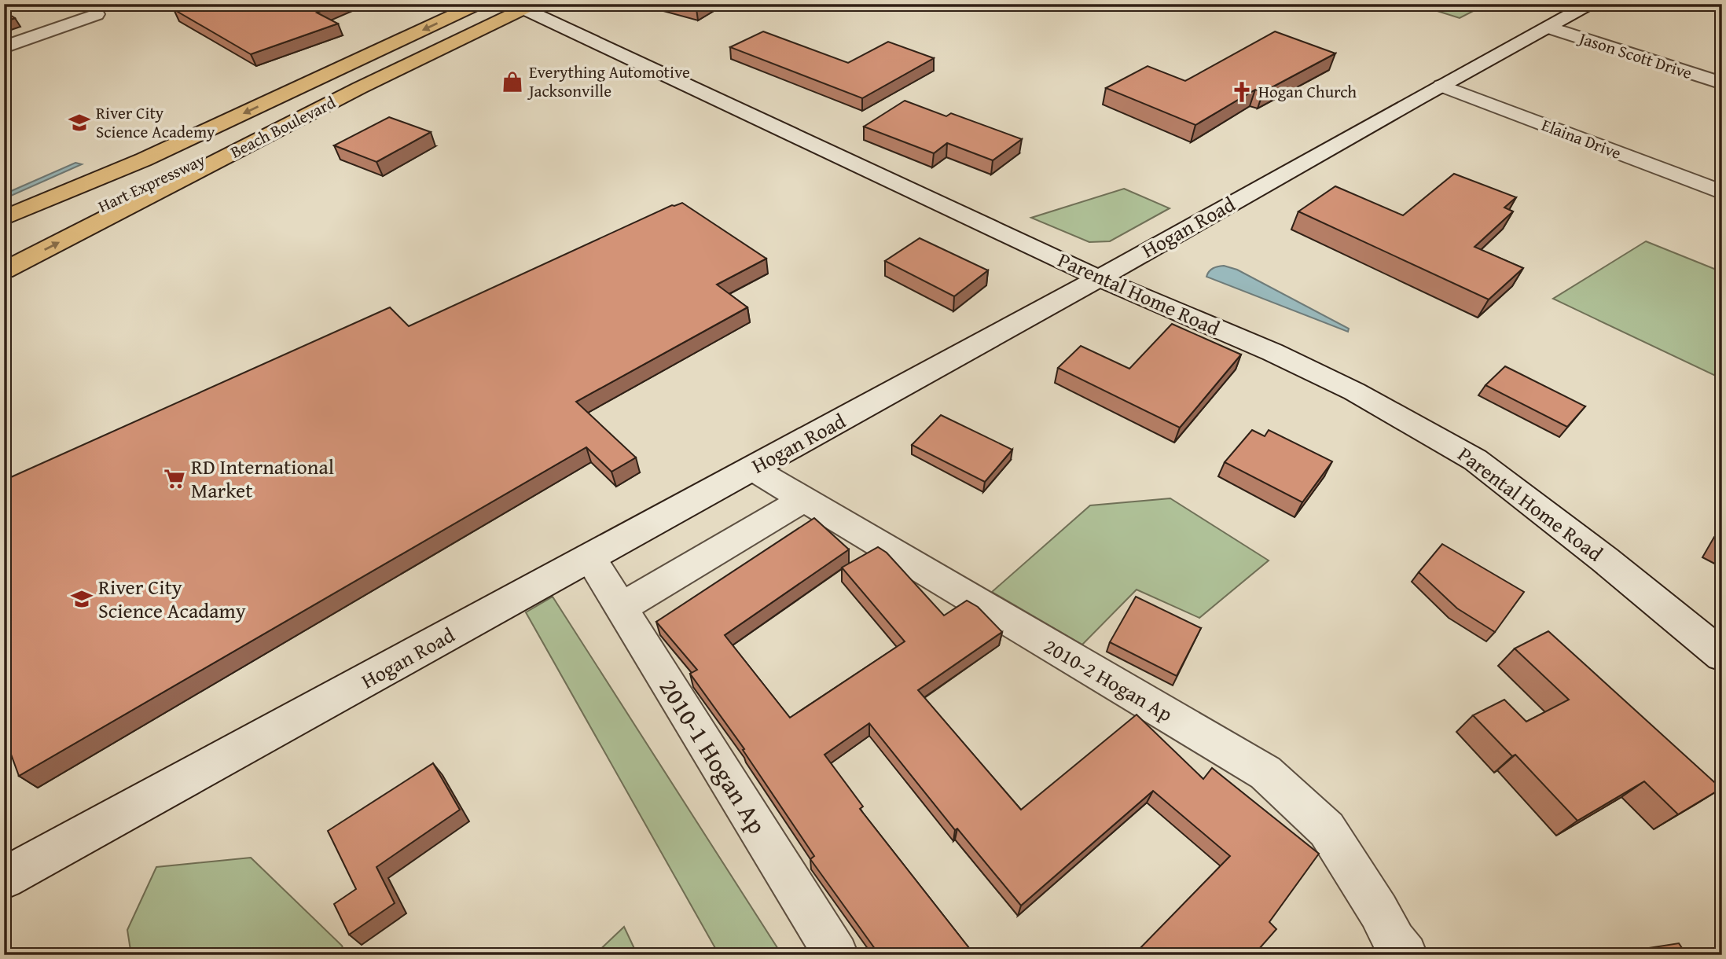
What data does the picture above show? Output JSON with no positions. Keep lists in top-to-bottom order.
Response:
{
  "streets": {
    "highway": ["Beach Boulevard", "Hart Expressway"],
    "street": [
      "Jason Scott Drive",
      "Elaina Drive",
      "Hogan Road",
      "Parental Home Road",
      "2010-2 Hogan Ap",
      "2010-1 Hogan Ap"
    ]
  },
  "crossings": [
    ["Jason Scott Drive", "Hogan Road"],
    ["Beach Boulevard", "Hart Expressway"],
    ["Beach Boulevard", "Parental Home Road"],
    ["Elaina Drive", "Hogan Road"],
    ["Hogan Road", "Parental Home Road"],
    ["Hogan Road", "2010-2 Hogan Ap"],
    ["Hogan Road", "2010-1 Hogan Ap"]
  ],
  "places": {
    "shop": ["Everything Automotive Jacksonville"],
    "church": ["Hogan Church"],
    "school or university": ["River City Science Academy", "River City Science Acadamy"],
    "supermarket": ["RD International Market"]
  }
}
